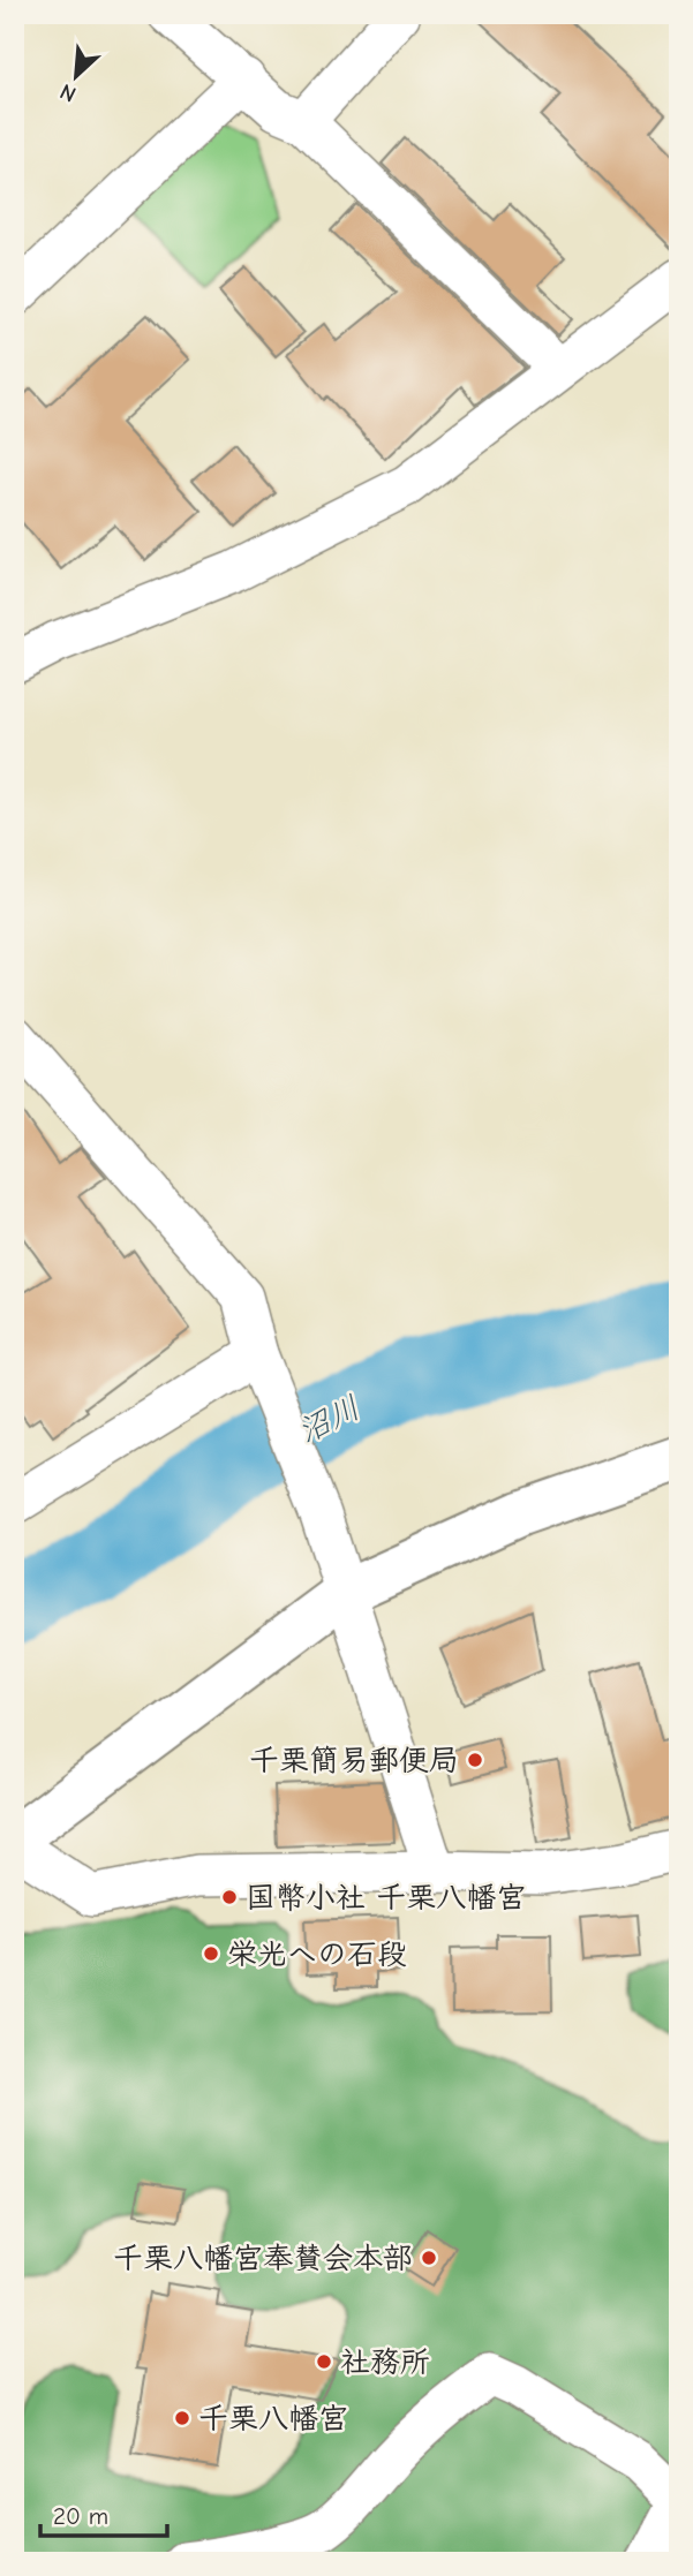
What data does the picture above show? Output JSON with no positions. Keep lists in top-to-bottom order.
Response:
{
  "water": ["沼川"],
  "places": [
    "千栗簡易郵便局",
    "国幣小社 千栗八幡宮",
    "栄光への石段",
    "千栗八幡宮奉賛会本部",
    "社務所",
    "千栗八幡宮"
  ],
  "scale_bar": "20 m",
  "north": "bottom left"
}
